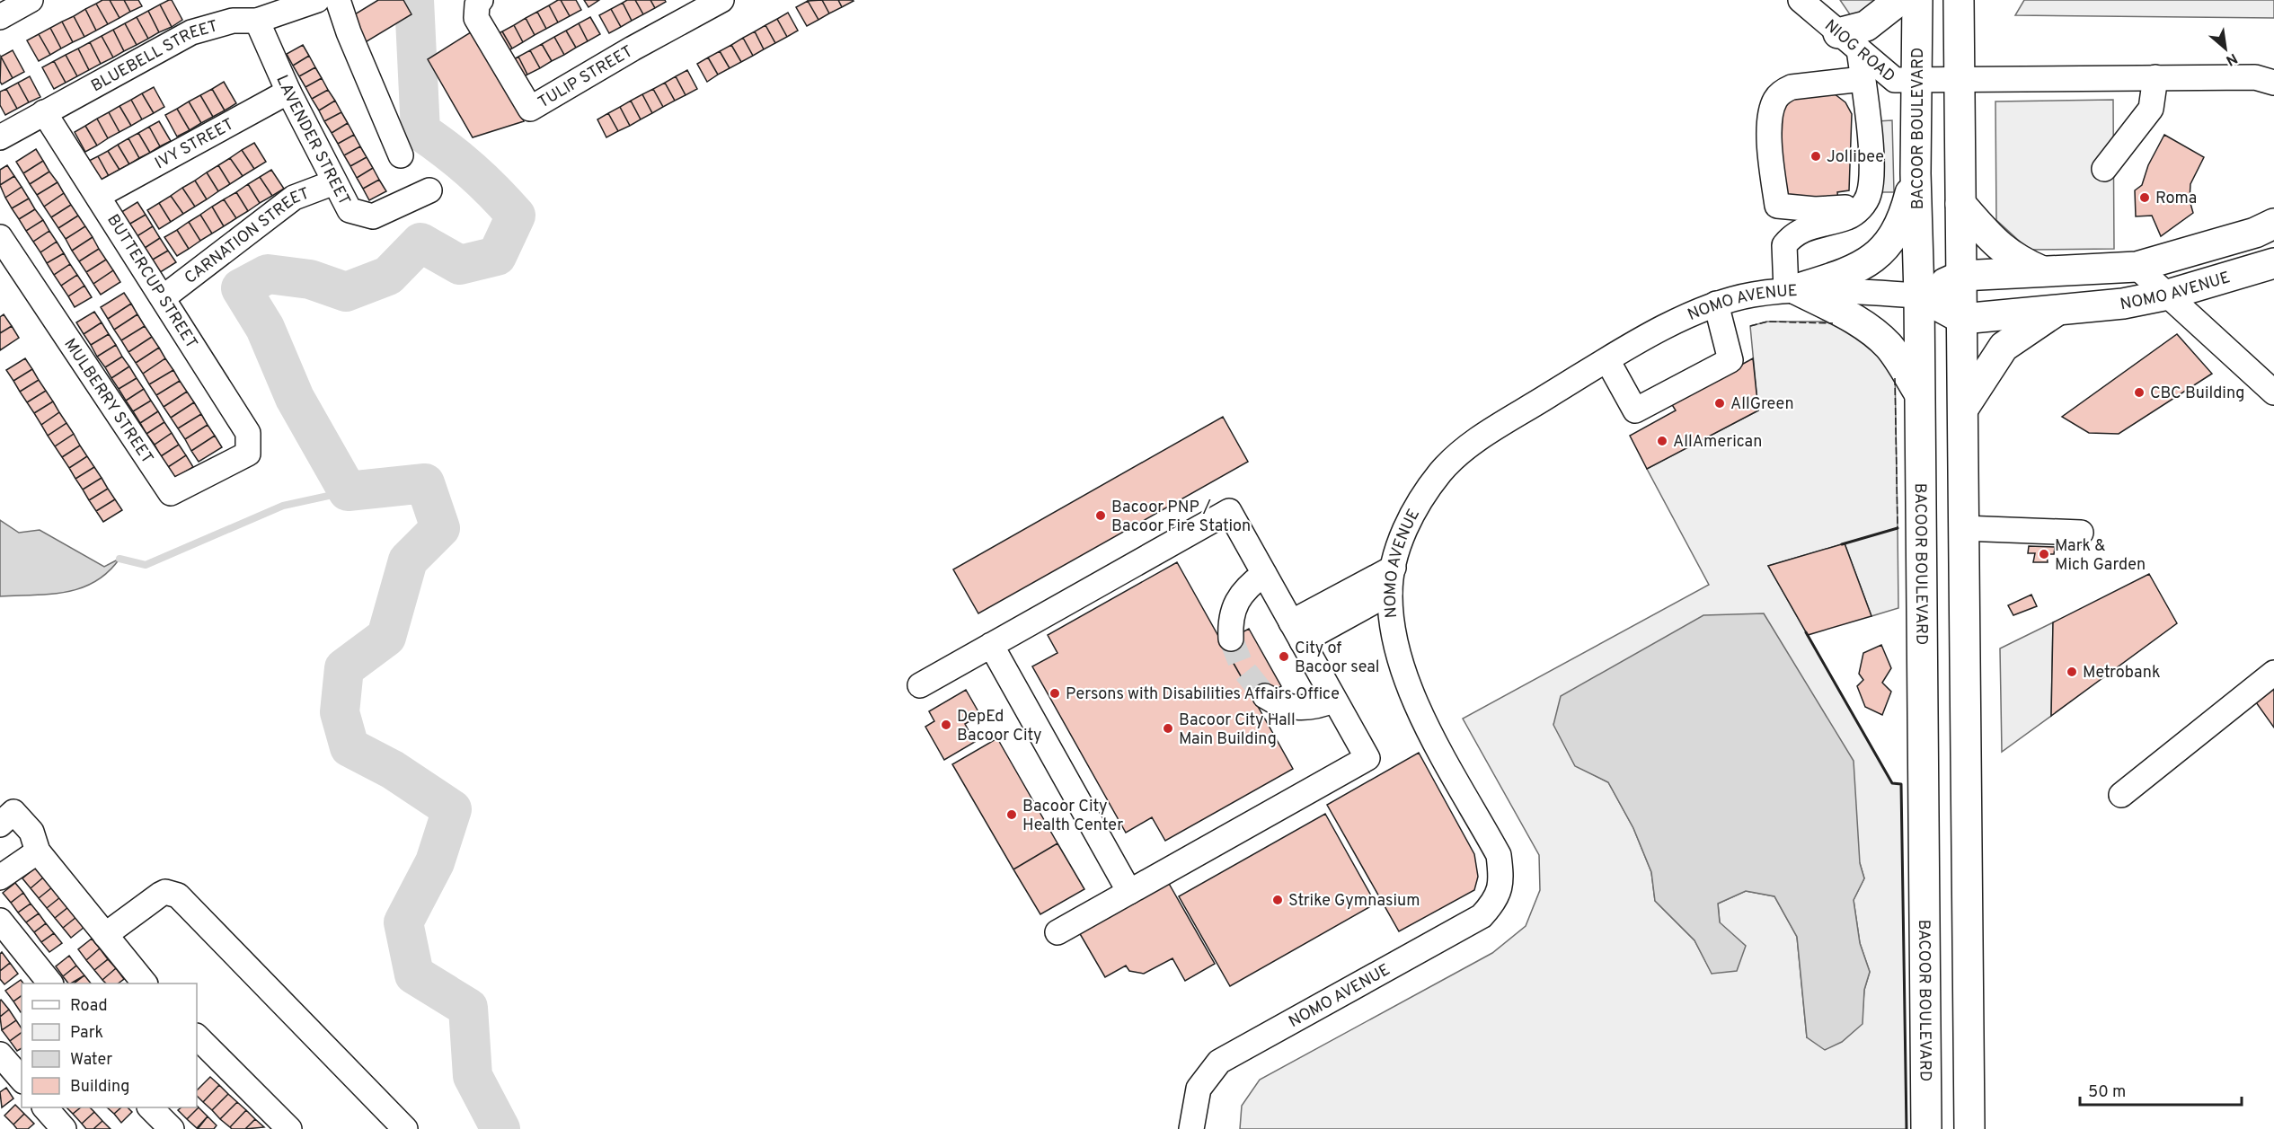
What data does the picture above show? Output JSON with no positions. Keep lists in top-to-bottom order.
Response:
{
  "streets": {
    "main road": ["BACOOR BOULEVARD", "NOMO AVENUE"],
    "street": [
      "NIOG ROAD",
      "BLUEBELL STREET",
      "TULIP STREET",
      "LAVENDER STREET",
      "IVY STREET",
      "CARNATION STREET",
      "BUTTERCUP STREET",
      "MULBERRY STREET"
    ]
  },
  "crossings": [
    ["NIOG ROAD", "BACOOR BOULEVARD"],
    ["BLUEBELL STREET", "LAVENDER STREET"],
    ["BLUEBELL STREET", "BUTTERCUP STREET"],
    ["BACOOR BOULEVARD", "NOMO AVENUE"],
    ["LAVENDER STREET", "IVY STREET"],
    ["LAVENDER STREET", "CARNATION STREET"],
    ["IVY STREET", "BUTTERCUP STREET"],
    ["CARNATION STREET", "BUTTERCUP STREET"],
    ["BUTTERCUP STREET", "MULBERRY STREET"]
  ],
  "places": [
    "Jollibee",
    "Roma",
    "CBC Building",
    "AllGreen",
    "AllAmerican",
    "Bacoor PNP / Bacoor Fire Station",
    "Mark & Mich Garden",
    "City of Bacoor seal",
    "Metrobank",
    "Persons with Disabilities Affairs Office",
    "DepEd Bacoor City",
    "Bacoor City Hall Main Building",
    "Bacoor City Health Center",
    "Strike Gymnasium"
  ],
  "legend": [
    "Road",
    "Park",
    "Water",
    "Building"
  ],
  "scale_bar": "50 m",
  "north": "bottom right"
}
